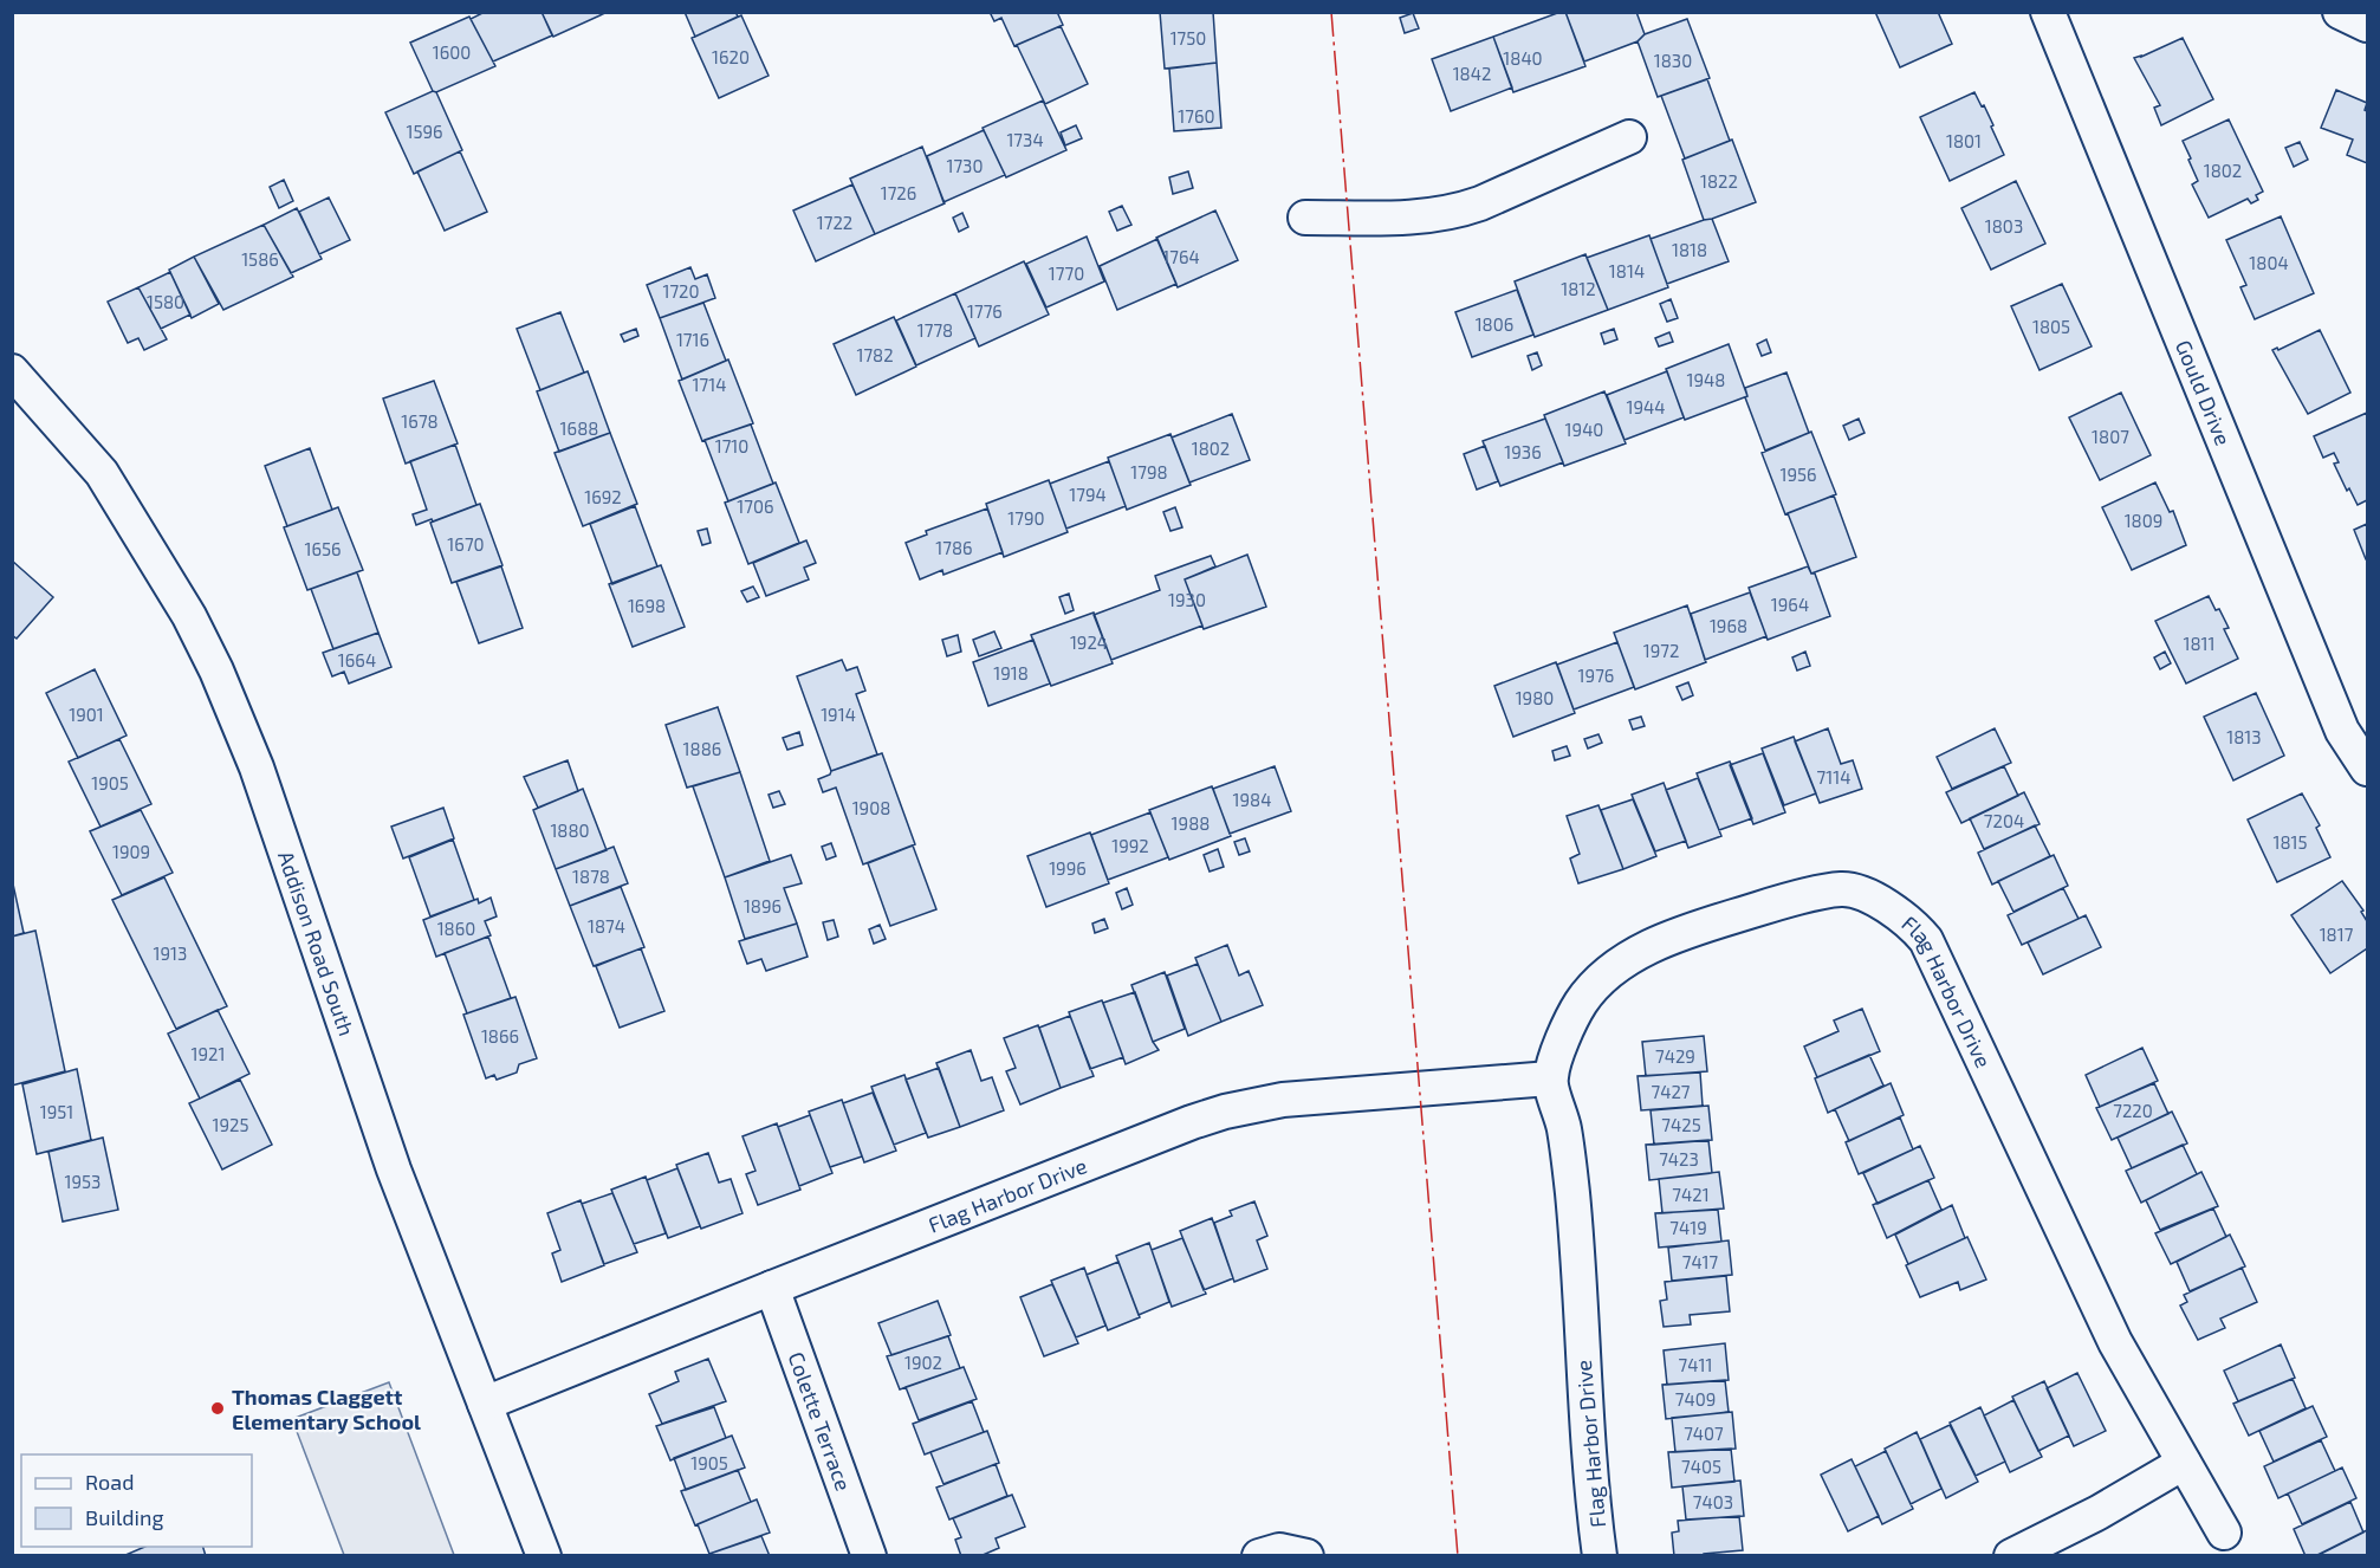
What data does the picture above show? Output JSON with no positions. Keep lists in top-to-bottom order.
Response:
{
  "streets": {
    "street": [
      "Gould Drive",
      "Addison Road South",
      "Flag Harbor Drive",
      "Colette Terrace"
    ]
  },
  "crossings": [
    ["Addison Road South", "Flag Harbor Drive"],
    ["Flag Harbor Drive", "Colette Terrace"]
  ],
  "places": ["Thomas Claggett Elementary School"],
  "house_numbers": [
    "1750",
    "1600",
    "1620",
    "1840",
    "1830",
    "1842",
    "1760",
    "1596",
    "1734",
    "1801",
    "1730",
    "1802",
    "1822",
    "1726",
    "1722",
    "1803",
    "1818",
    "1764",
    "1586",
    "1804",
    "1814",
    "1770",
    "1812",
    "1720",
    "1580",
    "1776",
    "1806",
    "1805",
    "1778",
    "1716",
    "1782",
    "1948",
    "1714",
    "1944",
    "1678",
    "1688",
    "1940",
    "1807",
    "1710",
    "1802",
    "1936",
    "1798",
    "1956",
    "1794",
    "1692",
    "1706",
    "1790",
    "1809",
    "1670",
    "1786",
    "1656",
    "1930",
    "1964",
    "1698",
    "1968",
    "1924",
    "1811",
    "1972",
    "1664",
    "1918",
    "1976",
    "1980",
    "1901",
    "1914",
    "1813",
    "1886",
    "7114",
    "1905",
    "1984",
    "1908",
    "7204",
    "1988",
    "1880",
    "1815",
    "1992",
    "1909",
    "1996",
    "1878",
    "1896",
    "1874",
    "1860",
    "1817",
    "1913",
    "1866",
    "1921",
    "7429",
    "7427",
    "7220",
    "1951",
    "1925",
    "7425",
    "7423",
    "1953",
    "7421",
    "7419",
    "7417",
    "1902",
    "7411",
    "7409",
    "7407",
    "1905",
    "7405",
    "7403"
  ],
  "legend": ["Road", "Building"]
}
